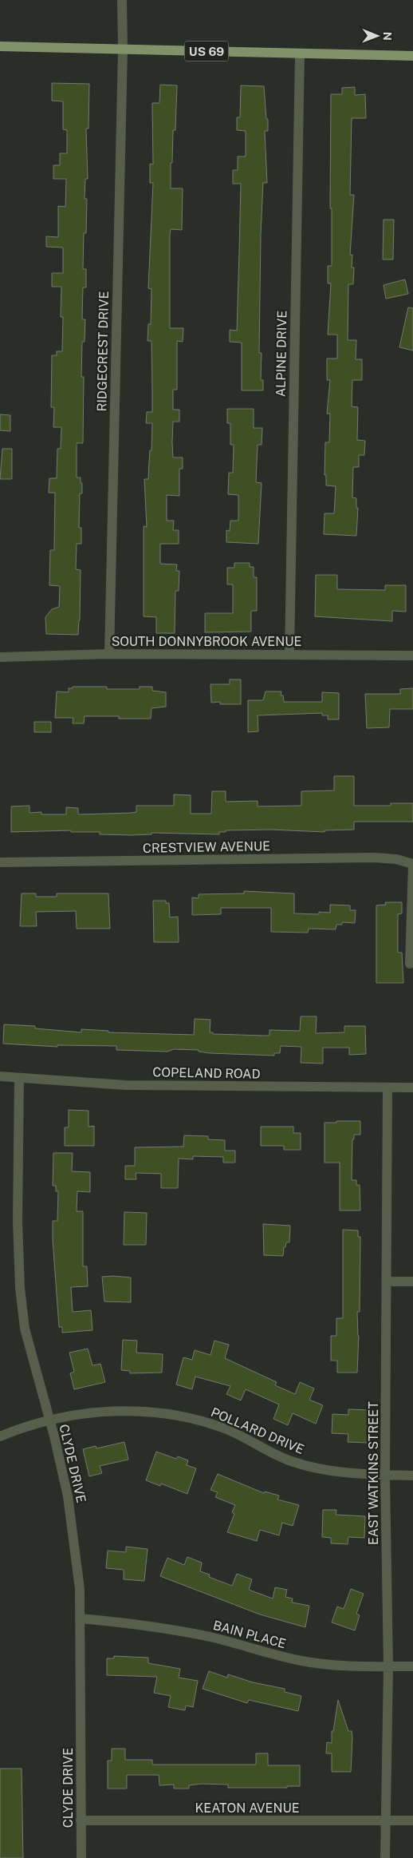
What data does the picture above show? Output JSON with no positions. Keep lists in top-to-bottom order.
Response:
{
  "streets": {
    "main road": ["US 69"],
    "street": [
      "RIDGECREST DRIVE",
      "ALPINE DRIVE",
      "SOUTH DONNYBROOK AVENUE",
      "CRESTVIEW AVENUE",
      "COPELAND ROAD",
      "POLLARD DRIVE",
      "CLYDE DRIVE",
      "EAST WATKINS STREET",
      "BAIN PLACE",
      "KEATON AVENUE"
    ]
  },
  "crossings": [
    ["US 69", "RIDGECREST DRIVE"],
    ["US 69", "ALPINE DRIVE"],
    ["RIDGECREST DRIVE", "SOUTH DONNYBROOK AVENUE"],
    ["ALPINE DRIVE", "SOUTH DONNYBROOK AVENUE"],
    ["COPELAND ROAD", "CLYDE DRIVE"],
    ["COPELAND ROAD", "EAST WATKINS STREET"],
    ["POLLARD DRIVE", "CLYDE DRIVE"],
    ["POLLARD DRIVE", "EAST WATKINS STREET"],
    ["CLYDE DRIVE", "BAIN PLACE"],
    ["CLYDE DRIVE", "KEATON AVENUE"],
    ["EAST WATKINS STREET", "BAIN PLACE"],
    ["EAST WATKINS STREET", "KEATON AVENUE"]
  ],
  "north": "right"
}
